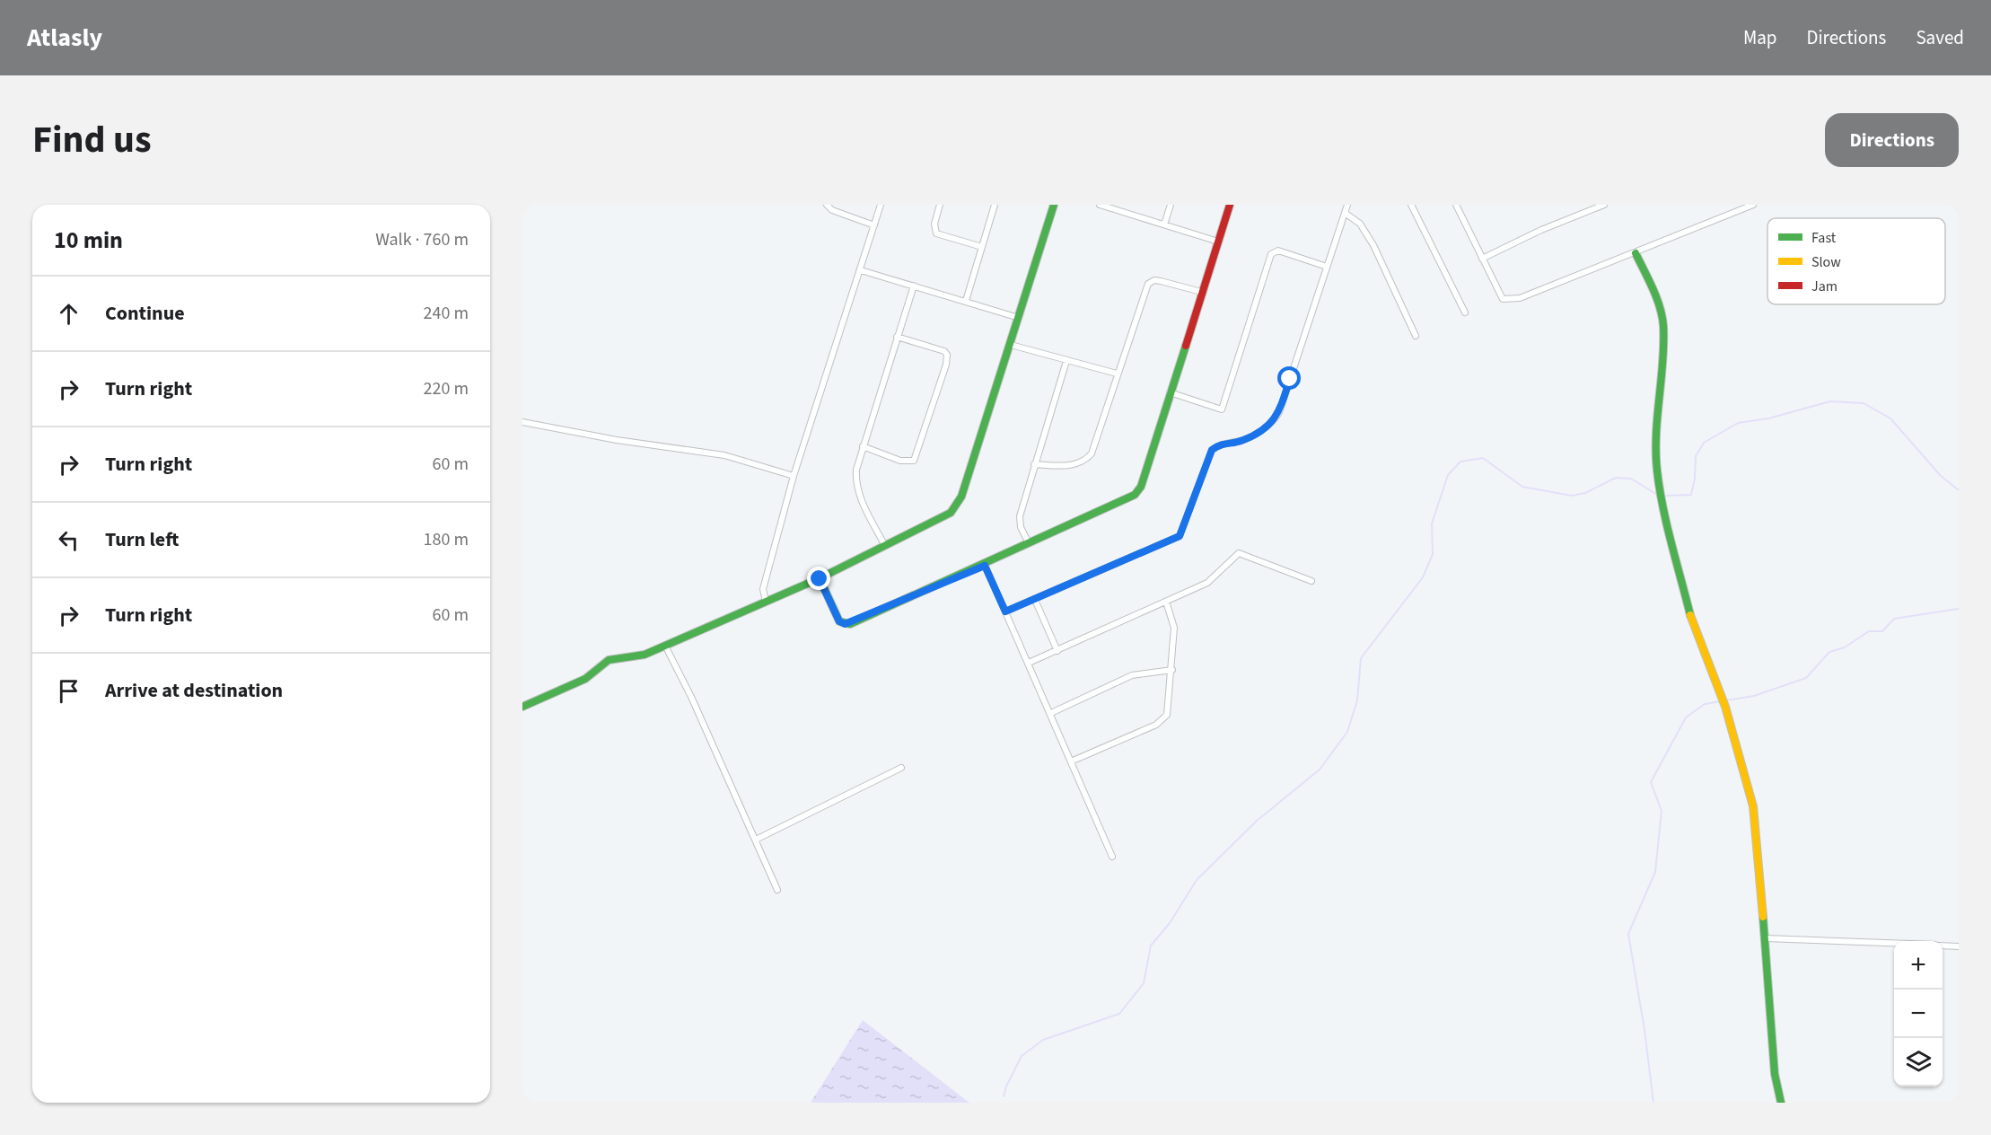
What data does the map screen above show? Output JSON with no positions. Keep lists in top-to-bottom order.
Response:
{
  "legend": ["Fast", "Slow", "Jam"],
  "page": {
    "header": "Atlasly",
    "nav": ["Map", "Directions", "Saved"],
    "title": "Find us",
    "buttons": "Directions",
    "heading": ["10 min", "Walk · 760 m"],
    "list": [
      ["Continue", "240 m"],
      ["Turn right", "220 m"],
      ["Turn right", "60 m"],
      ["Turn left", "180 m"],
      ["Turn right", "60 m"],
      "Arrive at destination"
    ],
    "map_buttons": ["+", "−"]
  }
}
